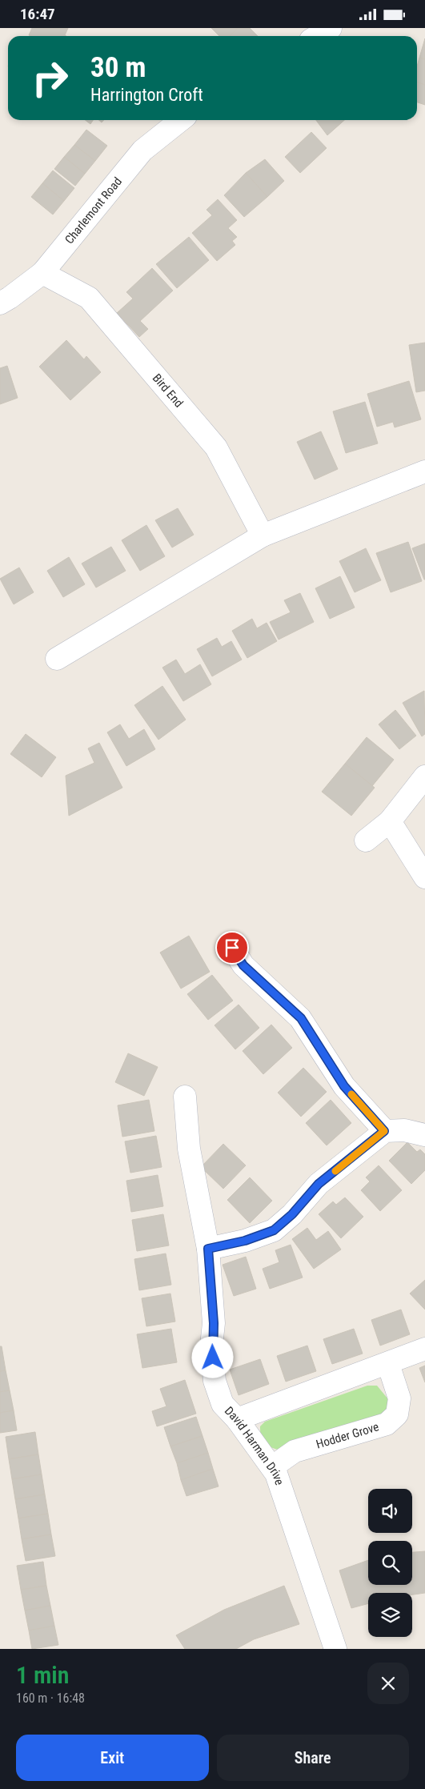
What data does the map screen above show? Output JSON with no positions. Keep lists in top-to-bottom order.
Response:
{
  "streets": {
    "street": [
      "Charlemont Road",
      "Bird End",
      "Hodder Grove",
      "David Harman Drive"
    ]
  },
  "crossings": [
    ["Charlemont Road", "Bird End"],
    ["Hodder Grove", "David Harman Drive"]
  ],
  "page": {
    "status": "16:47",
    "turn": ["30 m", "Harrington Croft"],
    "heading": ["1 min", "160 m · 16:48"],
    "buttons": ["Exit", "Share"]
  }
}
